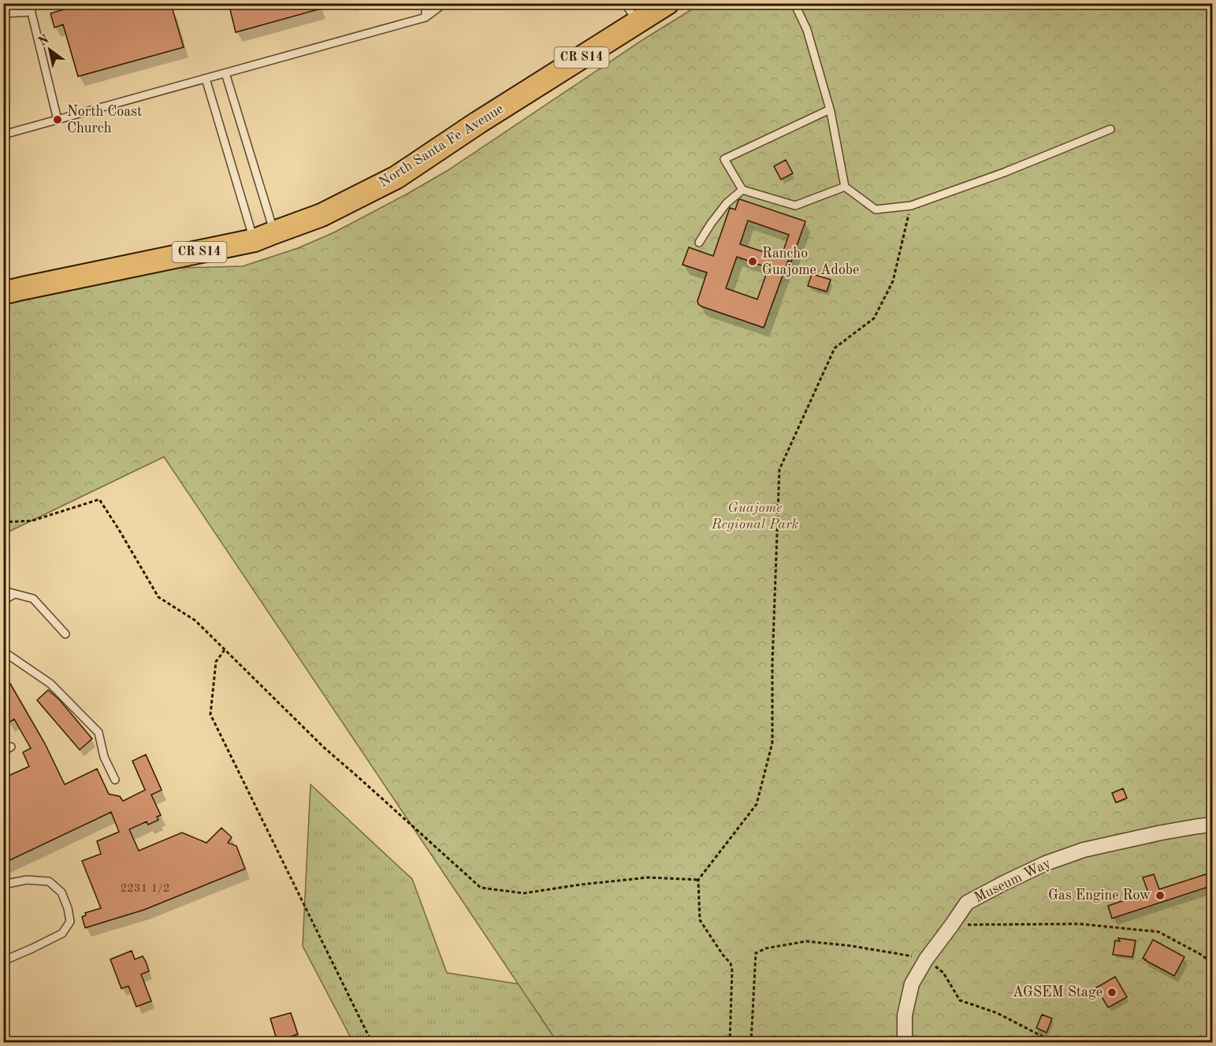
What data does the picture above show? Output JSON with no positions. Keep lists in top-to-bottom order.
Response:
{
  "streets": {
    "main road": ["CR S14", "North Santa Fe Avenue"],
    "street": ["Museum Way"]
  },
  "parks": ["Guajome Regional Park"],
  "places": [
    "North Coast Church",
    "Rancho Guajome Adobe",
    "Gas Engine Row",
    "AGSEM Stage"
  ],
  "house_numbers": ["2231 1/2"],
  "north": "top left"
}
